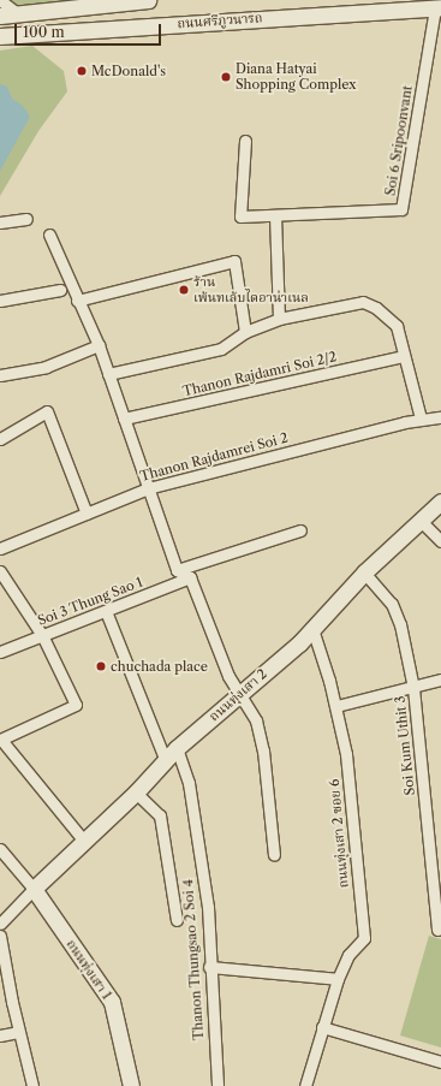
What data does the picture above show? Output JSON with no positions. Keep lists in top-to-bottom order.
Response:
{
  "streets": {
    "street": [
      "ถนนศรีภูวนารถ",
      "Soi 6 Sripoonvant",
      "Thanon Rajdamri Soi 2/2",
      "Thanon Rajdamrei Soi 2",
      "Soi 3 Thung Sao 1",
      "ถนนทุ่งเสา 2",
      "Soi Kum Uthit 3",
      "ถนนทุ่งเสา 2 ซอย 6",
      "Thanon Thungsao 2 Soi 4",
      "ถนนทุ่งเสา 1"
    ]
  },
  "crossings": [
    ["ถนนศรีภูวนารถ", "Soi 6 Sripoonvant"],
    ["ถนนทุ่งเสา 2", "Soi Kum Uthit 3"],
    ["ถนนทุ่งเสา 2", "ถนนทุ่งเสา 2 ซอย 6"],
    ["ถนนทุ่งเสา 2", "Thanon Thungsao 2 Soi 4"],
    ["ถนนทุ่งเสา 2", "ถนนทุ่งเสา 1"]
  ],
  "places": [
    "McDonald's",
    "Diana Hatyai Shopping Complex",
    "ร้าน เพ้นทเล้บไดอาน่าเนล",
    "chuchada place"
  ],
  "scale_bar": "100 m"
}
